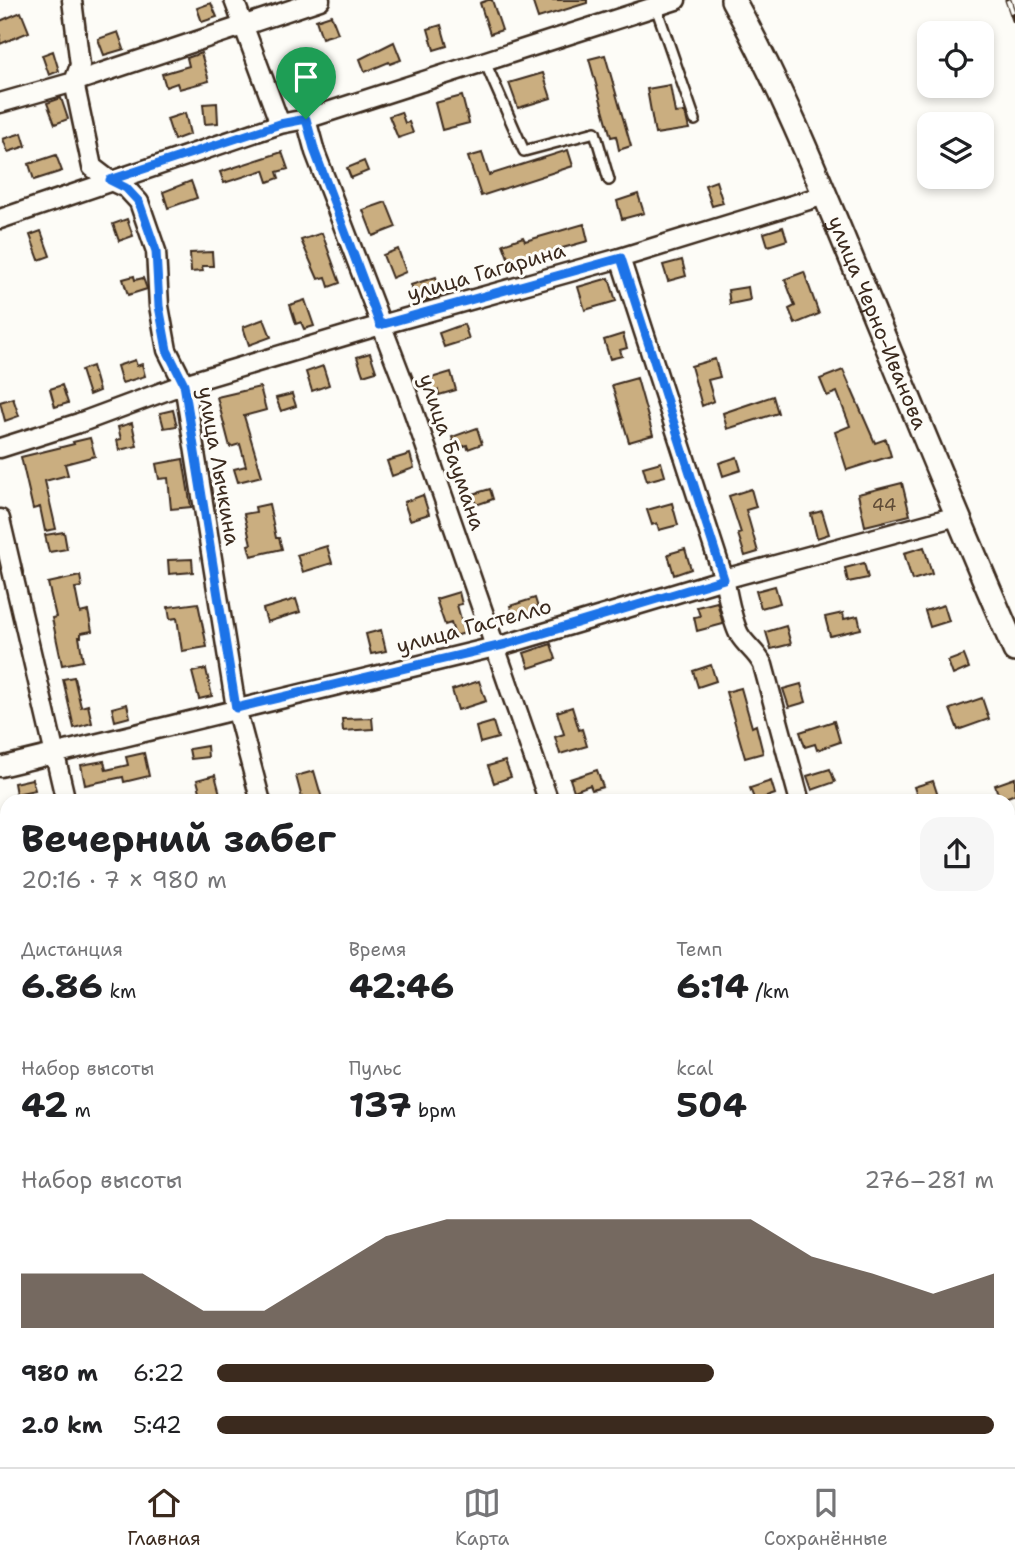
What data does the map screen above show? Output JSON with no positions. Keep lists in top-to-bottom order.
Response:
{
  "streets": {
    "main road": ["улица Черно-Иванова"],
    "street": [
      "улица Гагарина",
      "улица Баумана",
      "улица Лычкина",
      "улица Гастелло"
    ]
  },
  "crossings": [
    ["улица Гагарина", "улица Черно-Иванова"],
    ["улица Гагарина", "улица Баумана"],
    ["улица Гагарина", "улица Лычкина"],
    ["улица Черно-Иванова", "улица Гастелло"],
    ["улица Баумана", "улица Гастелло"],
    ["улица Лычкина", "улица Гастелло"]
  ],
  "house_numbers": ["44"],
  "page": {
    "heading": ["Вечерний забег", "20:16 · 7 × 980 m"],
    "stats": [
      ["Дистанция", "6.86 km"],
      ["Время", "42:46"],
      ["Темп", "6:14 /km"],
      ["Набор высоты", "42 m"],
      ["Пульс", "137 bpm"],
      ["kcal", "504"]
    ],
    "chart": ["Набор высоты", "276–281 m"],
    "list": [
      {
        "name": "980 m",
        "note": "6:22"
      },
      {
        "name": "2.0 km",
        "note": "5:42"
      }
    ],
    "tabs": ["Главная", "Карта", "Сохранённые"]
  }
}
